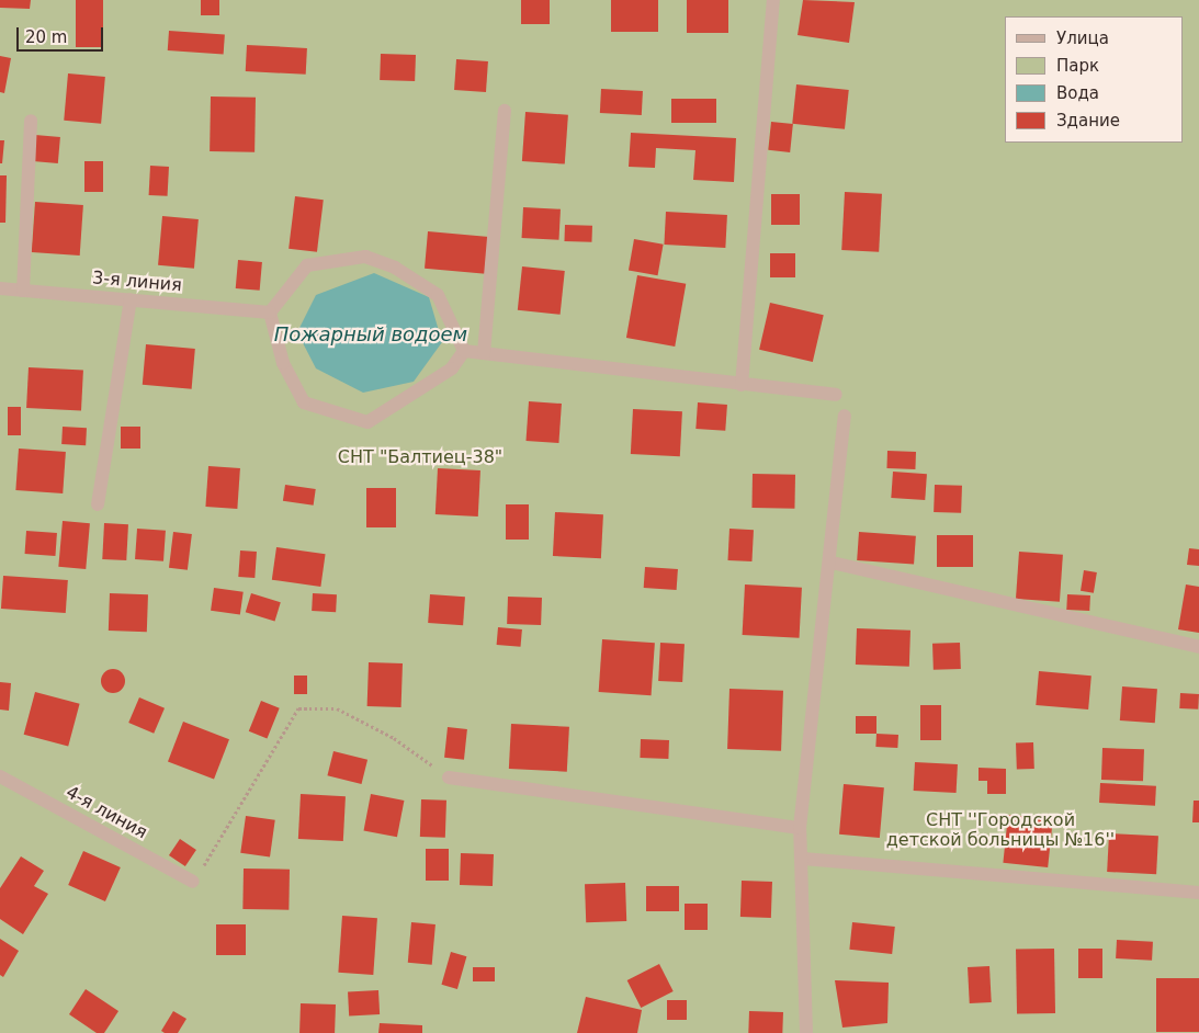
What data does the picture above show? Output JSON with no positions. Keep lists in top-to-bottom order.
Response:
{
  "streets": {
    "street": ["3-я линия", "4-я линия"]
  },
  "water": ["Пожарный водоем"],
  "parks": ["СНТ \"Балтиец-38\"", "СНТ ''Городской детской больницы №16''"],
  "legend": [
    "Улица",
    "Парк",
    "Вода",
    "Здание"
  ],
  "scale_bar": "20 m"
}
